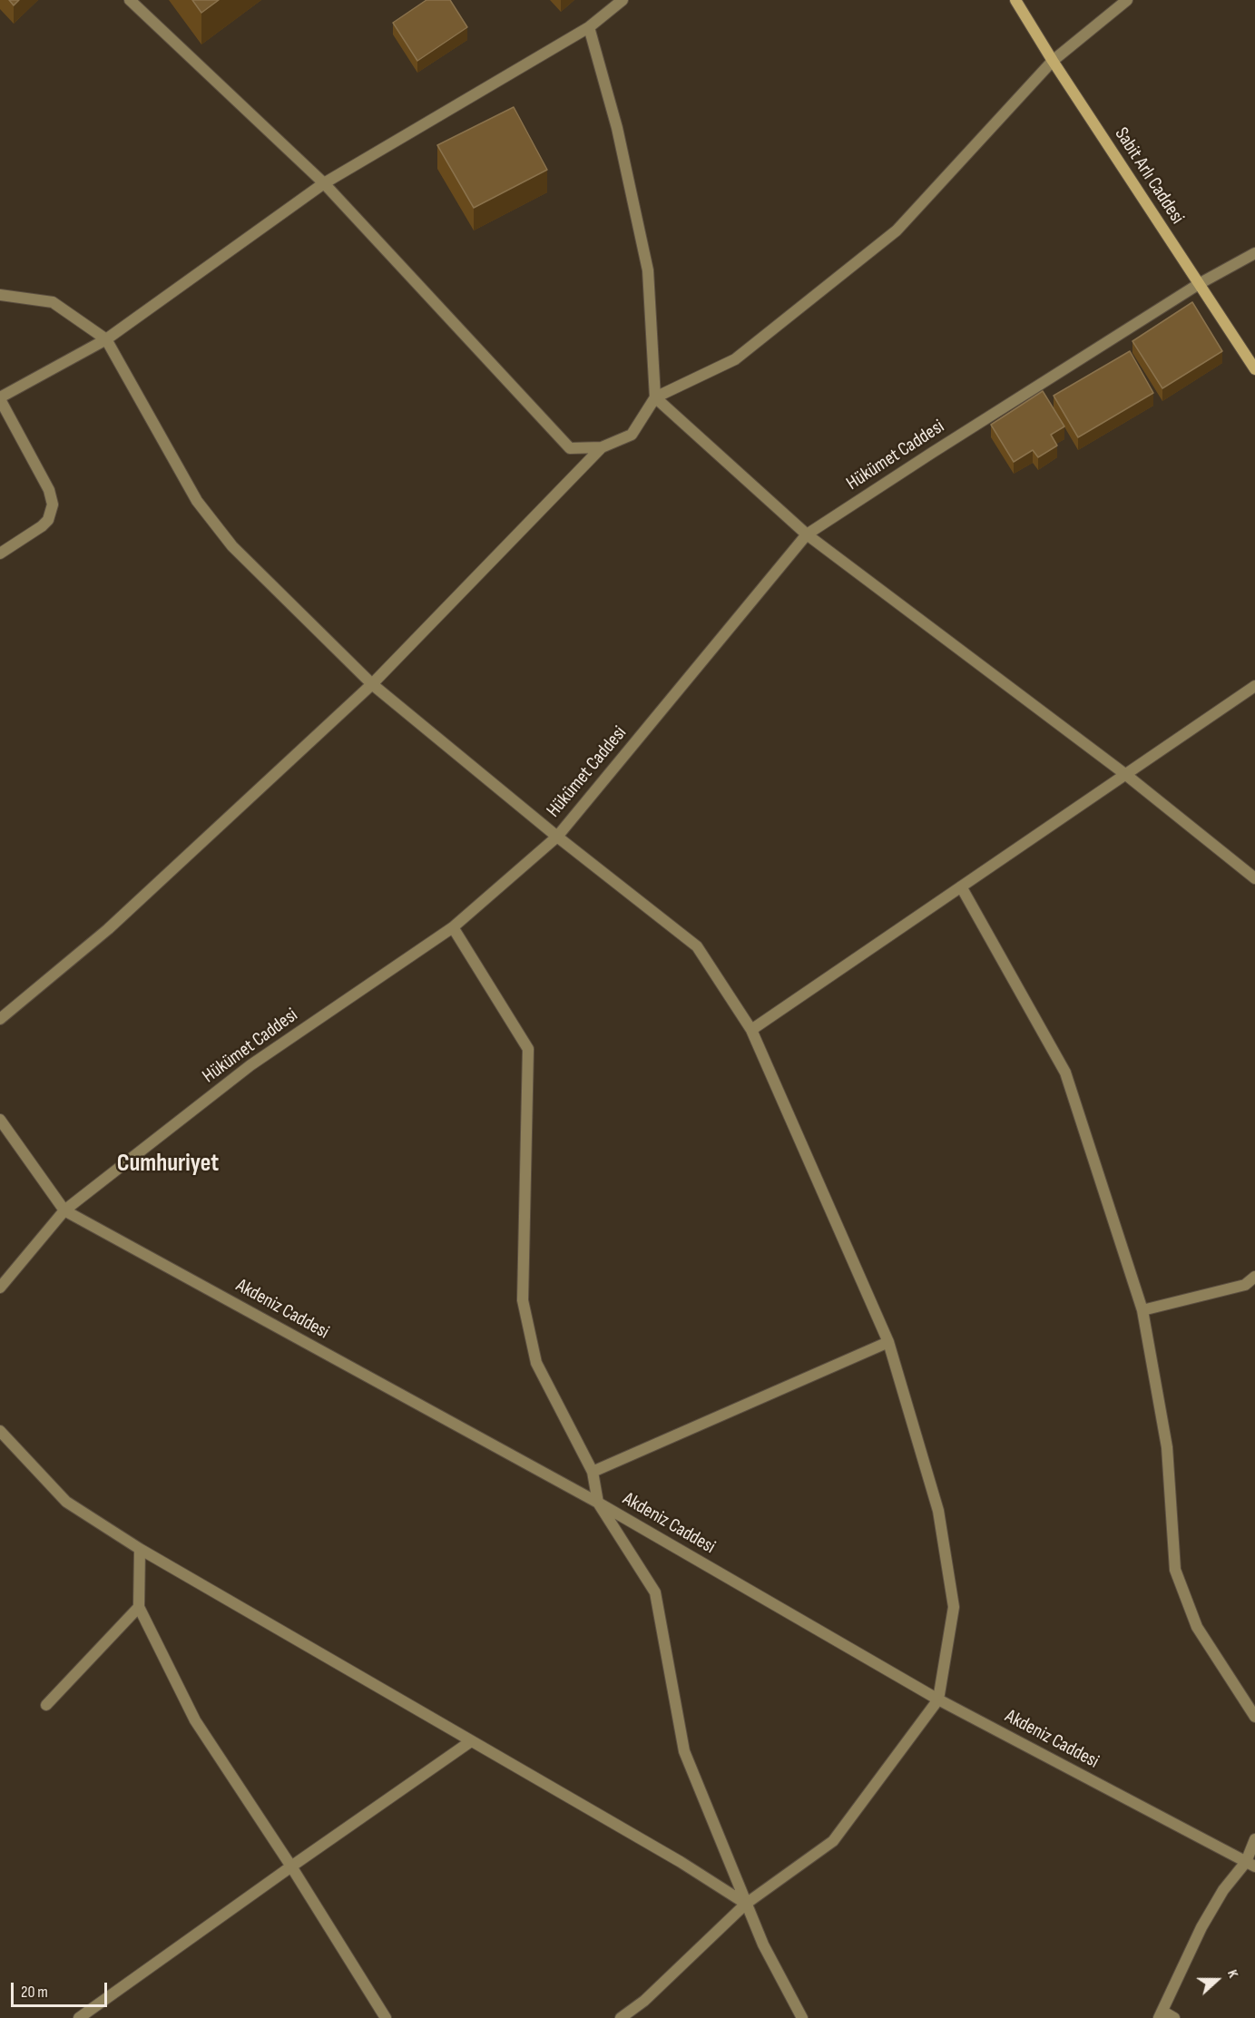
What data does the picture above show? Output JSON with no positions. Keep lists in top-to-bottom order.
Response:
{
  "streets": {
    "main road": ["Sabit Arlı Caddesi"],
    "street": ["Hükümet Caddesi", "Akdeniz Caddesi"]
  },
  "crossings": [
    ["Sabit Arlı Caddesi", "Hükümet Caddesi"],
    ["Hükümet Caddesi", "Akdeniz Caddesi"]
  ],
  "districts": ["Cumhuriyet"],
  "scale_bar": "20 m",
  "north": "right"
}
